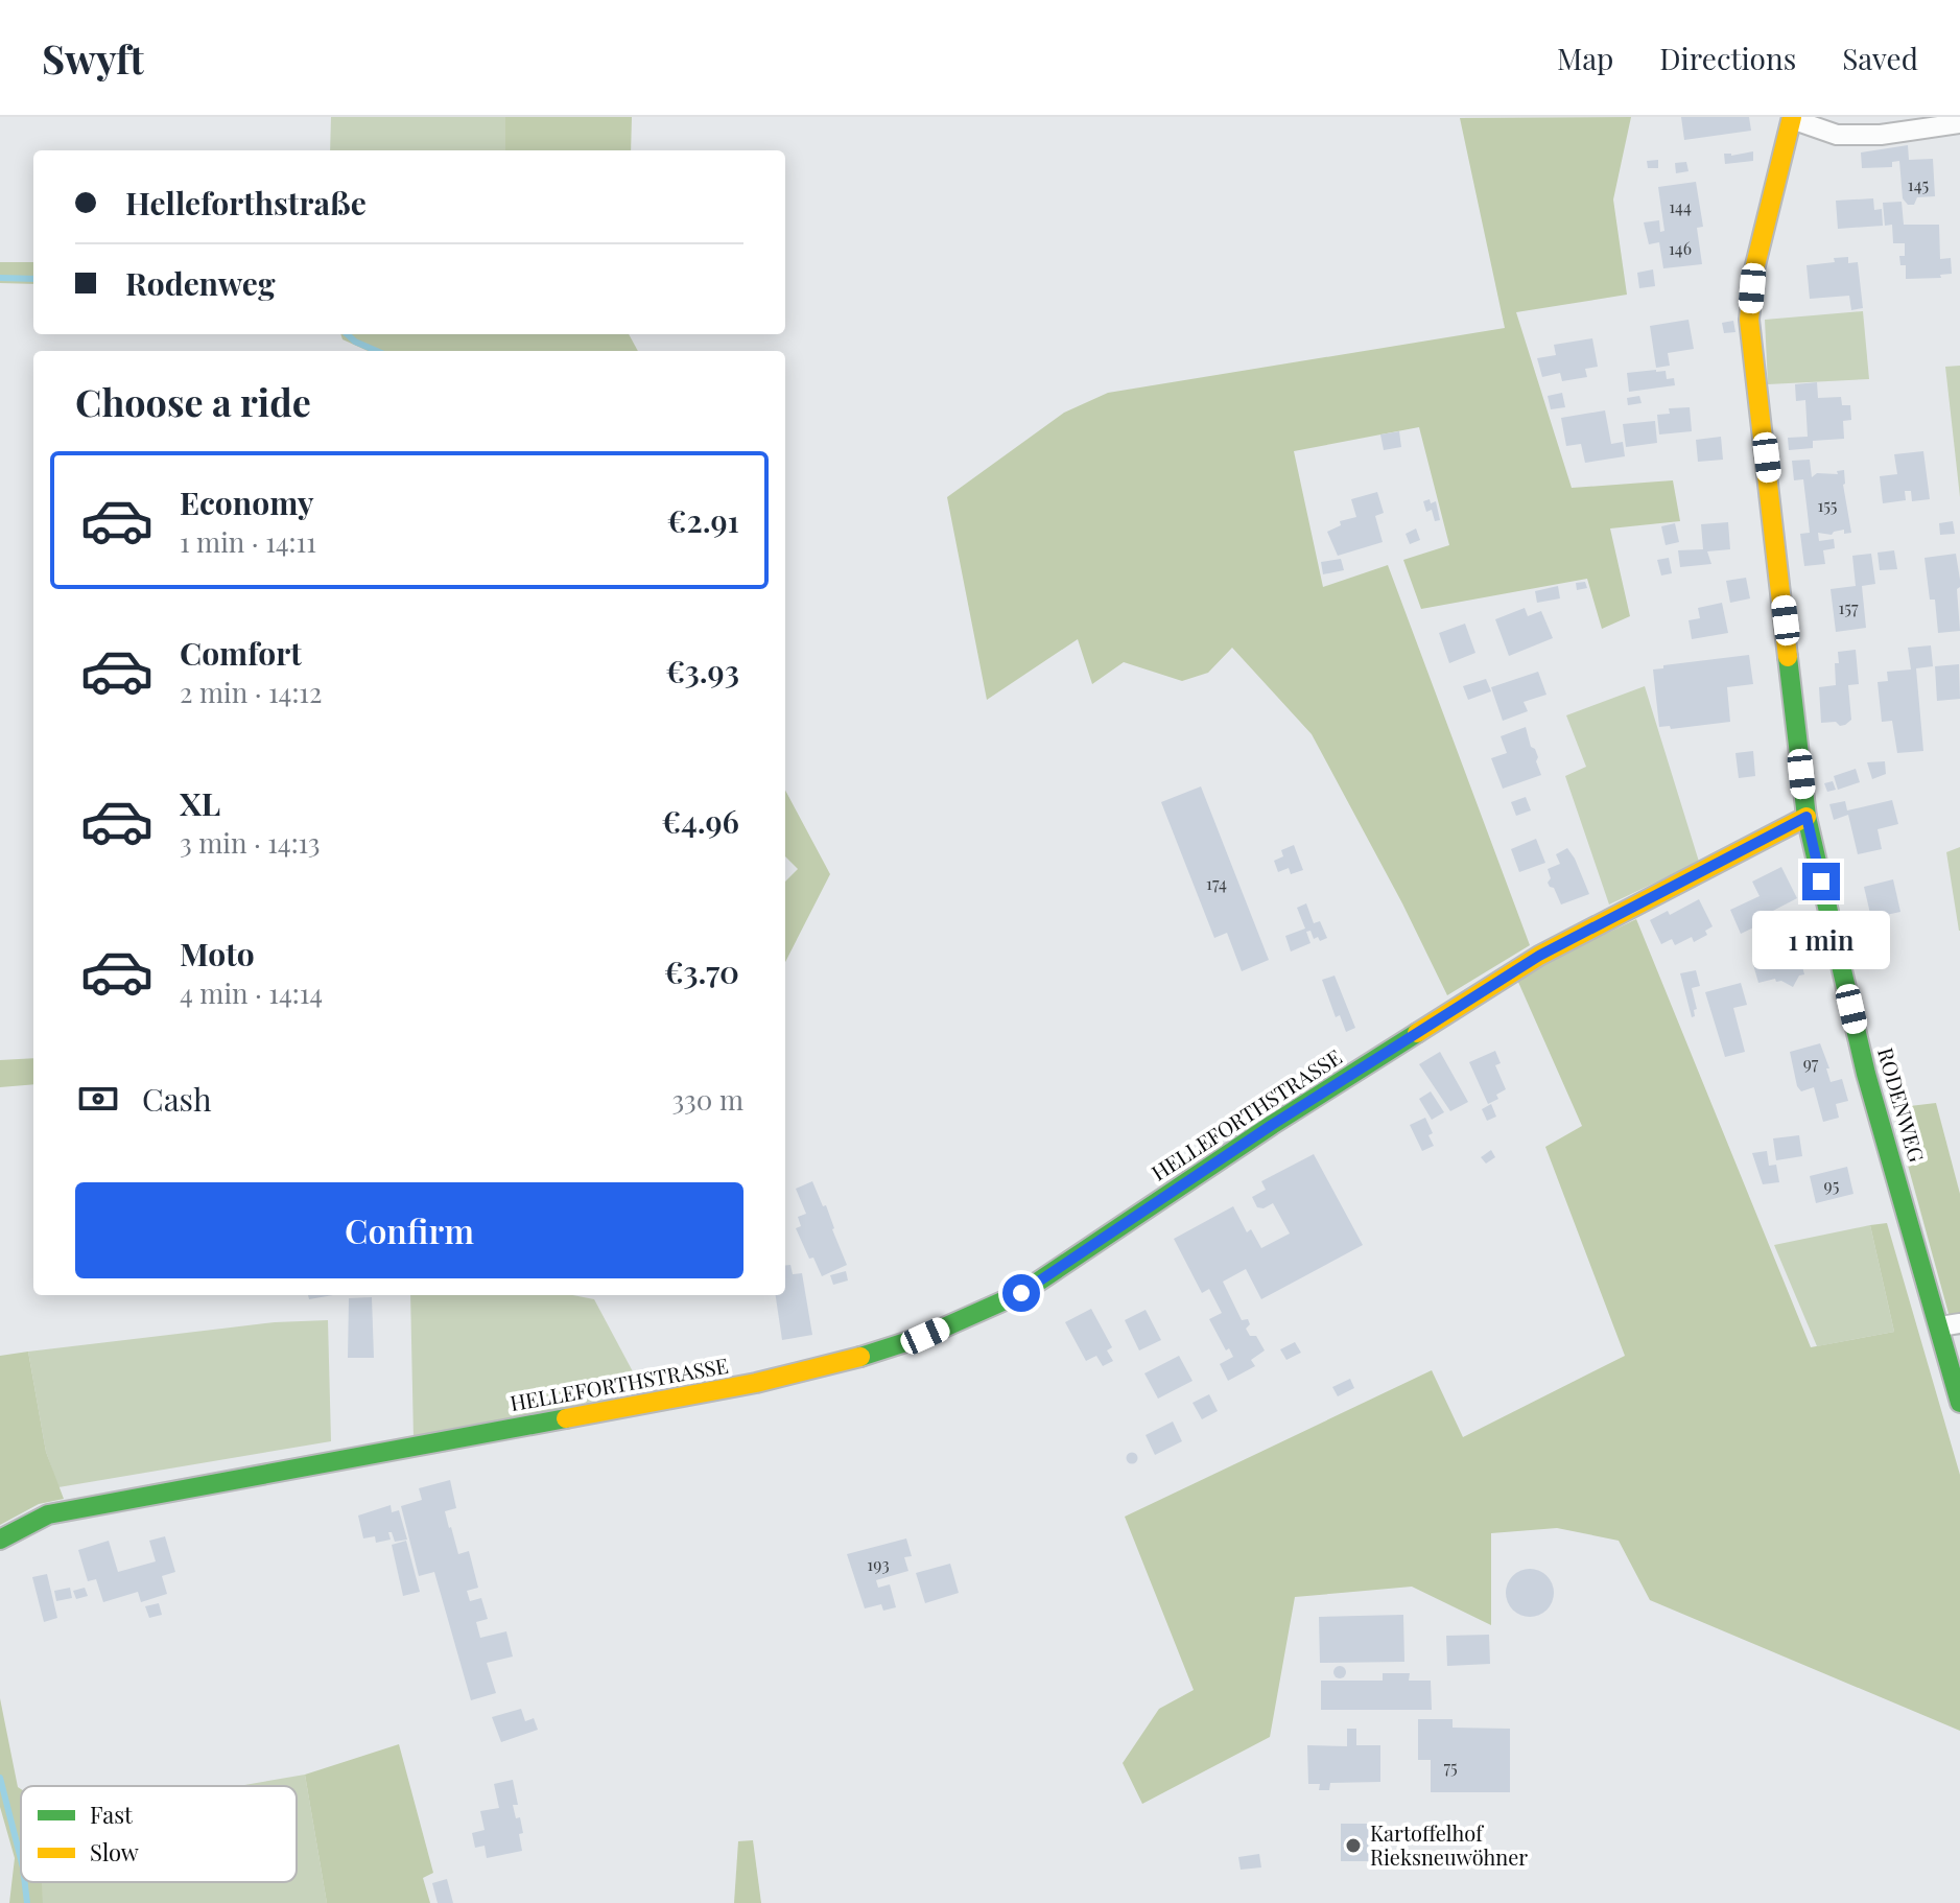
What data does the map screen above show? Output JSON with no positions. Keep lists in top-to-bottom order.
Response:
{
  "streets": {
    "street": ["RODENWEG", "HELLEFORTHSTRASSE"]
  },
  "crossings": [
    ["RODENWEG", "HELLEFORTHSTRASSE"]
  ],
  "places": ["Kartoffelhof Rieksneuwöhner"],
  "house_numbers": [
    "145",
    "144",
    "146",
    "155",
    "157",
    "174",
    "97",
    "95",
    "193",
    "75"
  ],
  "legend": ["Fast", "Slow"],
  "page": {
    "header": "Swyft",
    "nav": ["Map", "Directions", "Saved"],
    "banner": ["Helleforthstraße", "Rodenweg"],
    "heading": "Choose a ride",
    "list": [
      {
        "name": "Economy",
        "note": "1 min · 14:11",
        "value": "€2.91"
      },
      {
        "name": "Comfort",
        "note": "2 min · 14:12",
        "value": "€3.93"
      },
      {
        "name": "XL",
        "note": "3 min · 14:13",
        "value": "€4.96"
      },
      {
        "name": "Moto",
        "note": "4 min · 14:14",
        "value": "€3.70"
      }
    ],
    "bubble": "1 min",
    "pay": ["Cash", "330 m"],
    "buttons": "Confirm"
  }
}
